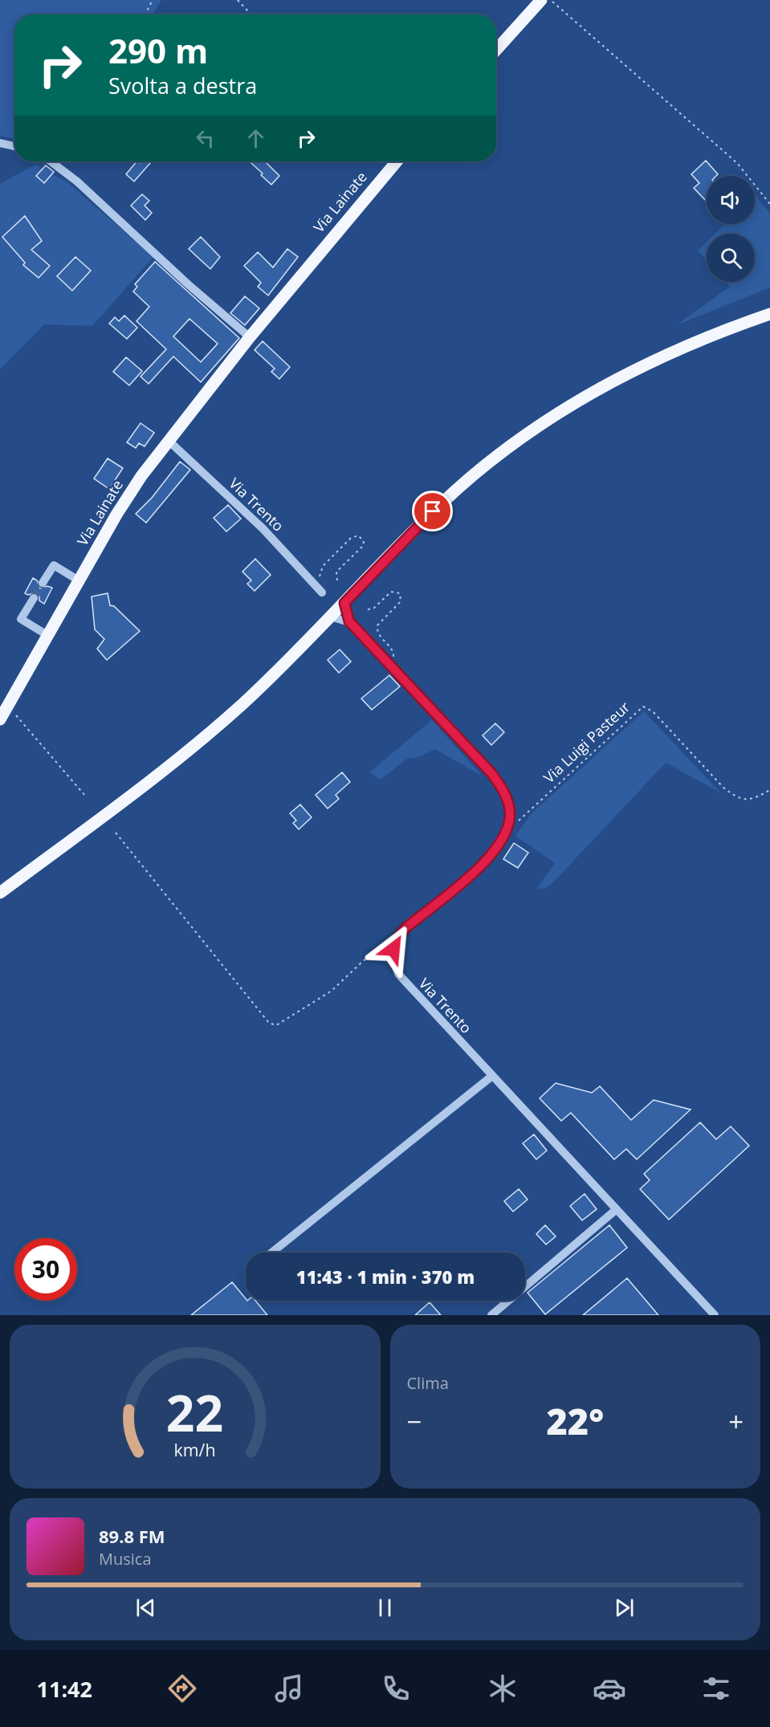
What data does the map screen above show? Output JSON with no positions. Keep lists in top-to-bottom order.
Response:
{
  "streets": {
    "main road": ["Via Lainate"],
    "street": ["Via Trento"],
    "path": ["Via Luigi Pasteur"]
  },
  "crossings": [
    ["Via Lainate", "Via Trento"]
  ],
  "page": {
    "turn": ["290 m", "Svolta a destra"],
    "limit": "30",
    "trip": "11:43 · 1 min · 370 m",
    "tile": "Clima",
    "heat": ["−", "22°", "+"],
    "song": ["89.8 FM", "Musica"],
    "tabs": "11:42",
    "gauge": ["22", "km/h"]
  }
}
